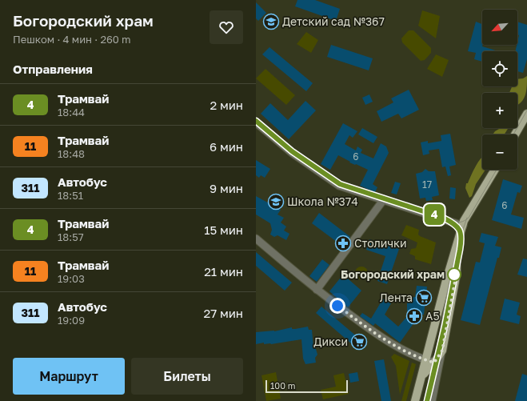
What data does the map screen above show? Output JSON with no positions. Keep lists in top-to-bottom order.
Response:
{
  "places": {
    "school or university": ["Детский сад №367", "Школа №374"],
    "pharmacy": ["Столички", "А5"],
    "other": ["Богородский храм"],
    "supermarket": ["Лента", "Дикси"]
  },
  "lines": ["tram line 4"],
  "house_numbers": ["6", "17", "6"],
  "scale_bar": "100 m",
  "north": "bottom left",
  "page": {
    "heading": [
      ["Богородский храм", "Пешком · 4 мин · 260 m"],
      "Отправления"
    ],
    "on_map": "4",
    "map_buttons": ["+", "−"],
    "list": [
      {
        "mark": "4",
        "name": "Трамвай",
        "note": "18:44",
        "value": "2 мин"
      },
      {
        "mark": "11",
        "name": "Трамвай",
        "note": "18:48",
        "value": "6 мин"
      },
      {
        "mark": "311",
        "name": "Автобус",
        "note": "18:51",
        "value": "9 мин"
      },
      {
        "mark": "4",
        "name": "Трамвай",
        "note": "18:57",
        "value": "15 мин"
      },
      {
        "mark": "11",
        "name": "Трамвай",
        "note": "19:03",
        "value": "21 мин"
      },
      {
        "mark": "311",
        "name": "Автобус",
        "note": "19:09",
        "value": "27 мин"
      }
    ],
    "buttons": ["Маршрут", "Билеты"],
    "scale": "100 m"
  }
}
